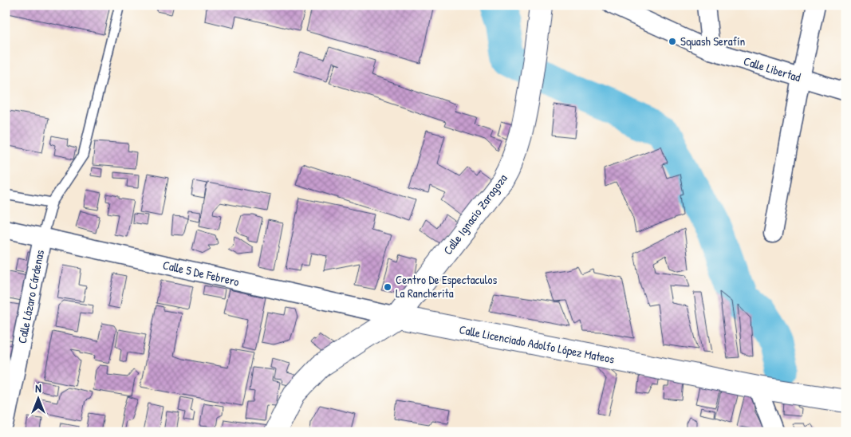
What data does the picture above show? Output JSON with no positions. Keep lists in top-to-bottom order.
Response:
{
  "streets": {
    "main road": ["Calle Ignacio Zaragoza", "Calle Licenciado Adolfo López Mateos"],
    "street": ["Calle Libertad", "Calle 5 De Febrero", "Calle Lázaro Cárdenas"]
  },
  "crossings": [
    ["Calle Ignacio Zaragoza", "Calle 5 De Febrero"],
    ["Calle Ignacio Zaragoza", "Calle Licenciado Adolfo López Mateos"],
    ["Calle 5 De Febrero", "Calle Lázaro Cárdenas"],
    ["Calle 5 De Febrero", "Calle Licenciado Adolfo López Mateos"]
  ],
  "places": ["Squash Serafín", "Centro De Espectaculos La Rancherita"],
  "north": "top"
}
